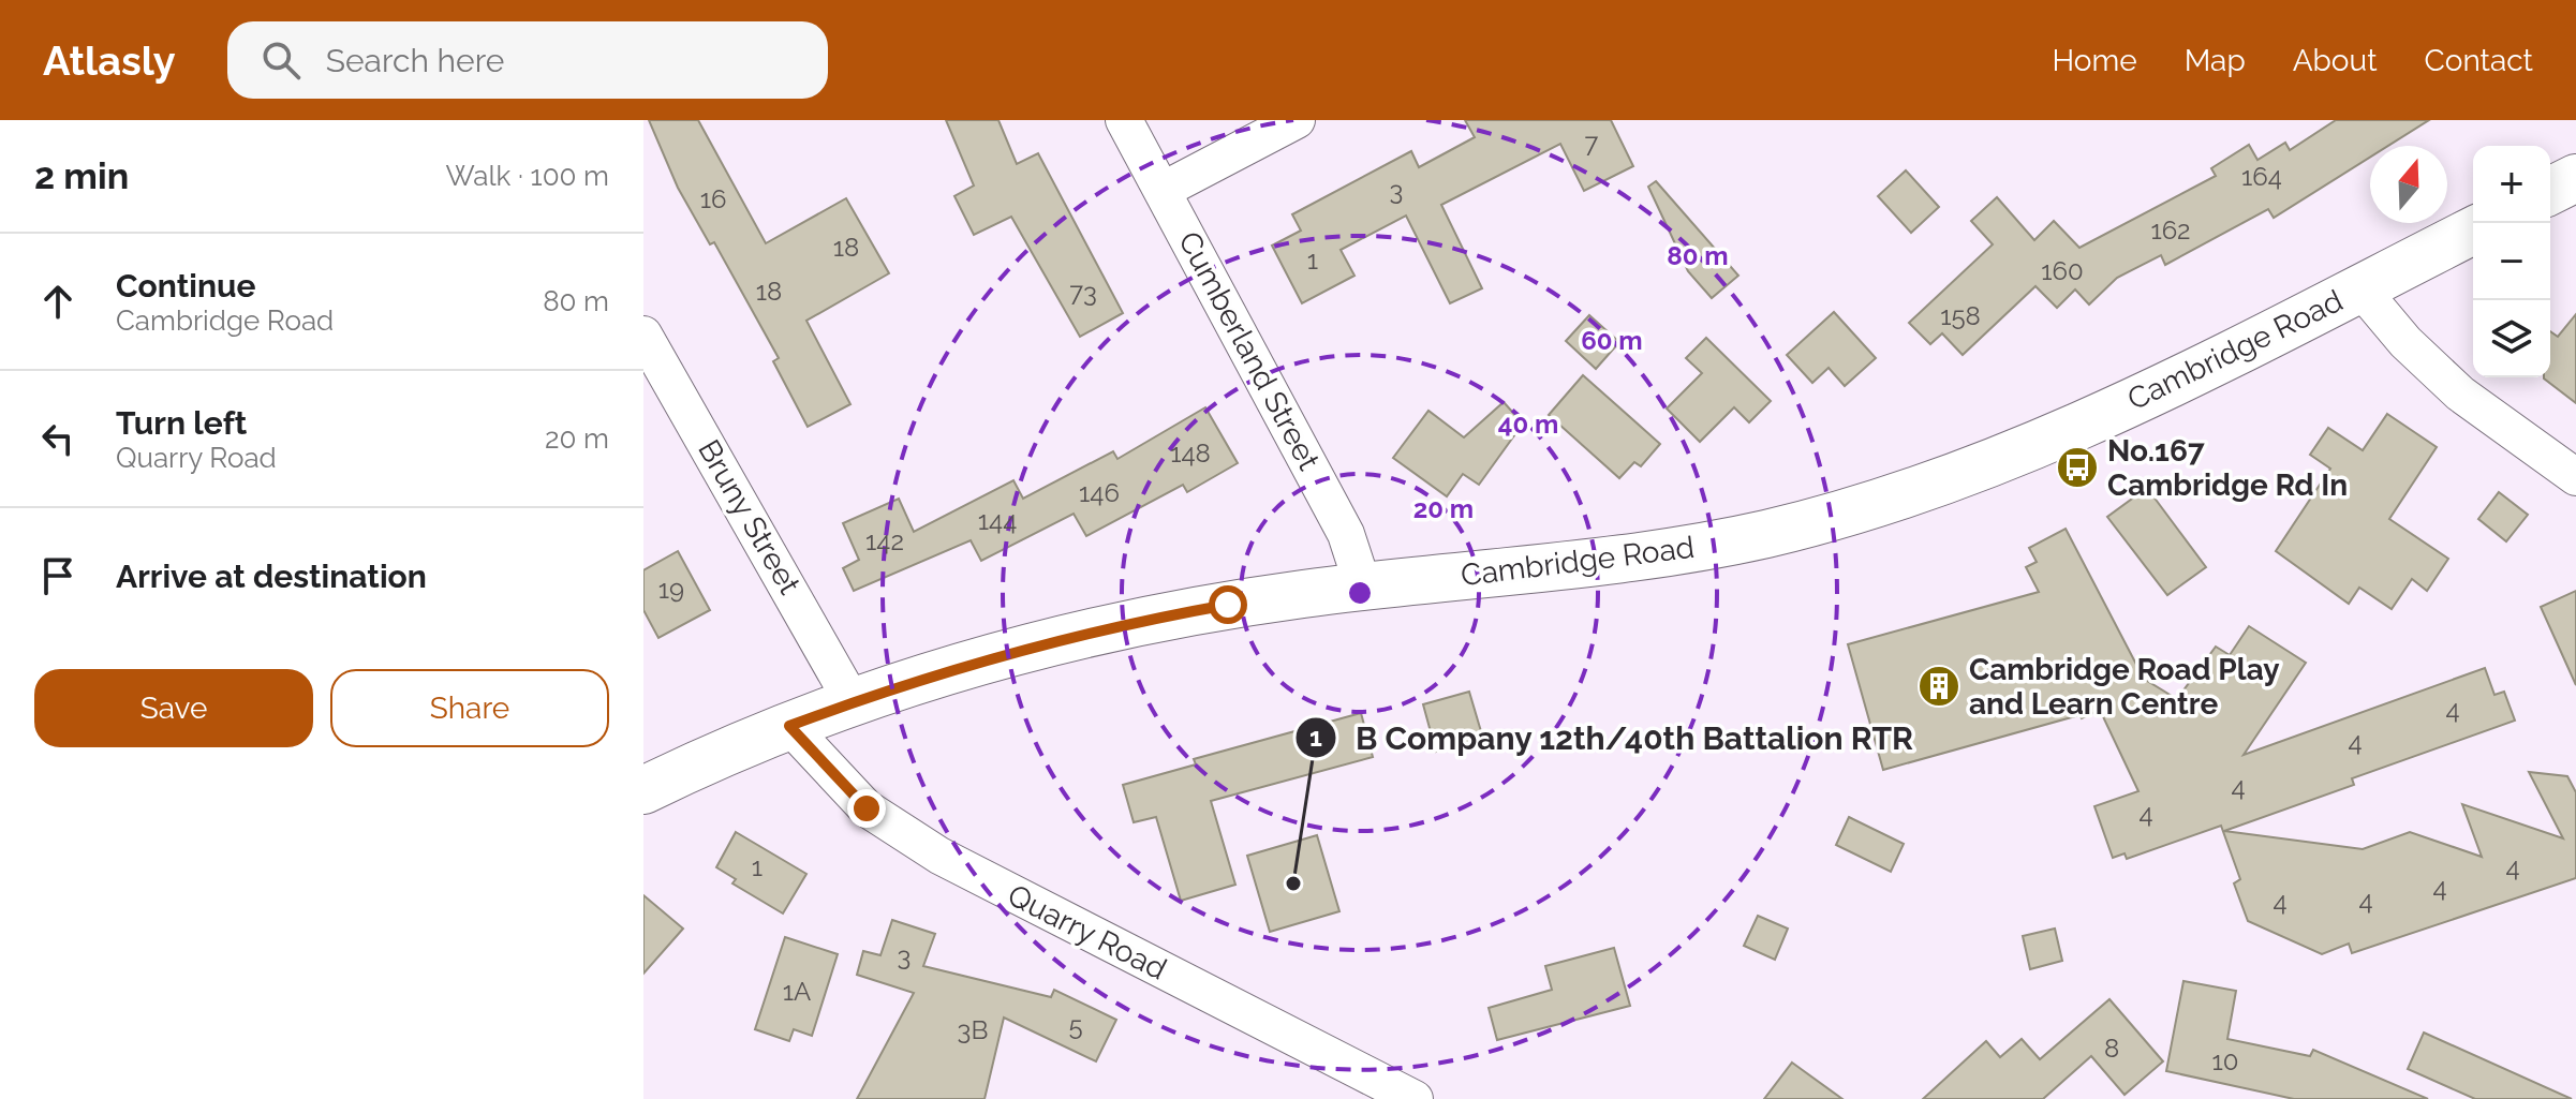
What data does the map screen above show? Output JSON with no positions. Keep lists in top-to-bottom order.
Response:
{
  "streets": {
    "main road": ["Cambridge Road"],
    "street": ["Cumberland Street", "Bruny Street", "Quarry Road"]
  },
  "crossings": [
    ["Cambridge Road", "Cumberland Street"],
    ["Cambridge Road", "Bruny Street"],
    ["Cambridge Road", "Quarry Road"]
  ],
  "places": {
    "bus stop": ["No.167 Cambridge Rd In"],
    "building": ["Cambridge Road Play and Learn Centre"],
    "other": ["B Company 12th/40th Battalion RTR"]
  },
  "house_numbers": [
    "7",
    "164",
    "3",
    "16",
    "162",
    "18",
    "1",
    "160",
    "18",
    "73",
    "158",
    "148",
    "146",
    "144",
    "142",
    "19",
    "4",
    "4",
    "4",
    "4",
    "1",
    "4",
    "4",
    "4",
    "4",
    "3",
    "1A",
    "5",
    "3B",
    "8",
    "10"
  ],
  "north": "top",
  "page": {
    "header": "Atlasly",
    "search": "Search here",
    "nav": [
      "Home",
      "Map",
      "About",
      "Contact"
    ],
    "heading": ["2 min", "Walk · 100 m"],
    "map_buttons": ["+", "−"],
    "list": [
      ["Continue", "Cambridge Road", "80 m"],
      ["Turn left", "Quarry Road", "20 m"],
      "Arrive at destination"
    ],
    "buttons": ["Save", "Share"]
  },
  "rings": [
    "80 m",
    "60 m",
    "40 m",
    "20 m"
  ]
}
